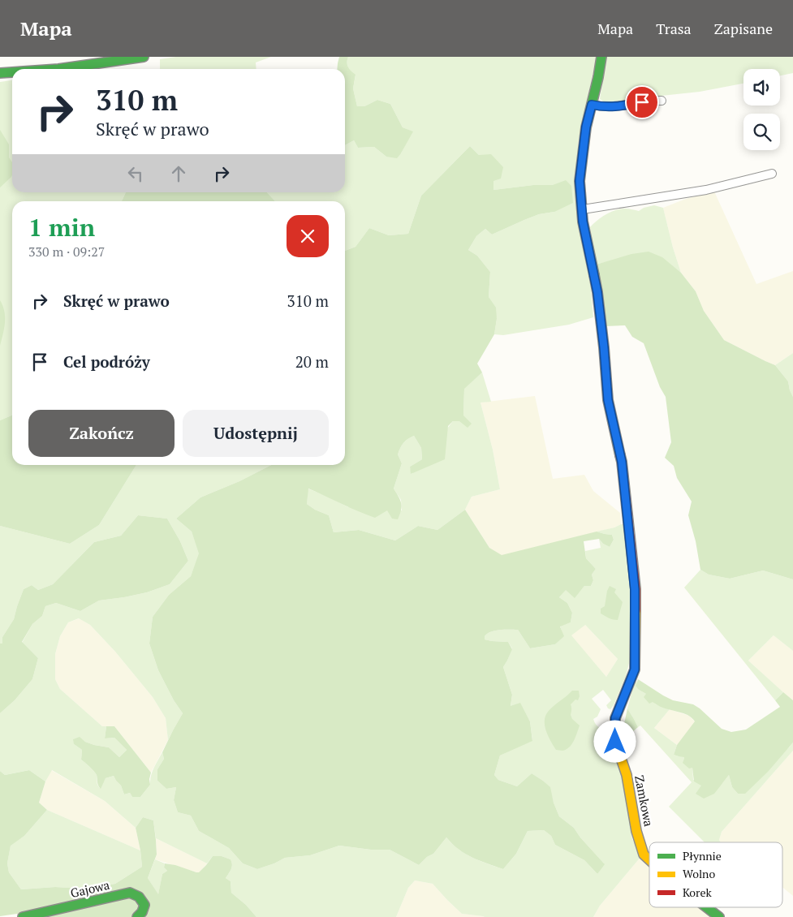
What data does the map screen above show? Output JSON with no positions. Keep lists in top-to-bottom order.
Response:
{
  "streets": {
    "street": ["Zamkowa", "Gajowa"]
  },
  "legend": ["Płynnie", "Wolno", "Korek"],
  "page": {
    "header": "Mapa",
    "nav": ["Mapa", "Trasa", "Zapisane"],
    "turn": ["310 m", "Skręć w prawo"],
    "heading": ["1 min", "330 m · 09:27"],
    "list": [
      {
        "name": "Skręć w prawo",
        "value": "310 m"
      },
      {
        "name": "Cel podróży",
        "value": "20 m"
      }
    ],
    "buttons": ["Zakończ", "Udostępnij"]
  }
}
